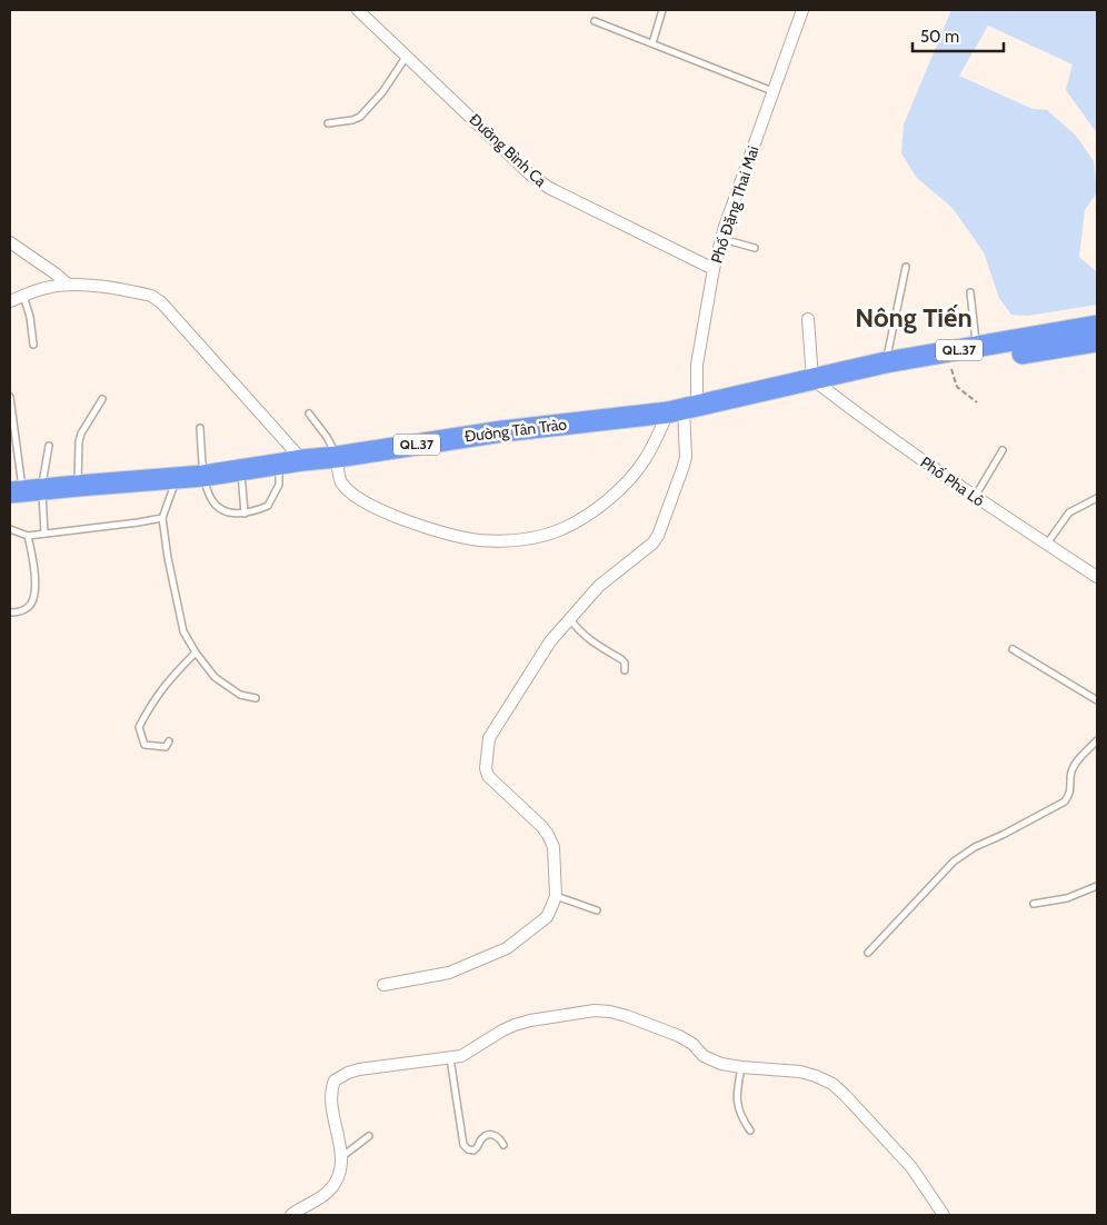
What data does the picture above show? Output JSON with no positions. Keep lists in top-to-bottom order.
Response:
{
  "streets": {
    "highway": ["QL.37", "Đường Tân Trào"],
    "street": ["Đường Bình Ca", "Phố Đặng Thai Mai", "Phố Pha Lô"]
  },
  "crossings": [
    ["Đường Bình Ca", "Phố Đặng Thai Mai"],
    ["Phố Đặng Thai Mai", "Đường Tân Trào"],
    ["Đường Tân Trào", "Phố Pha Lô"]
  ],
  "districts": ["Nông Tiến"],
  "scale_bar": "50 m"
}
